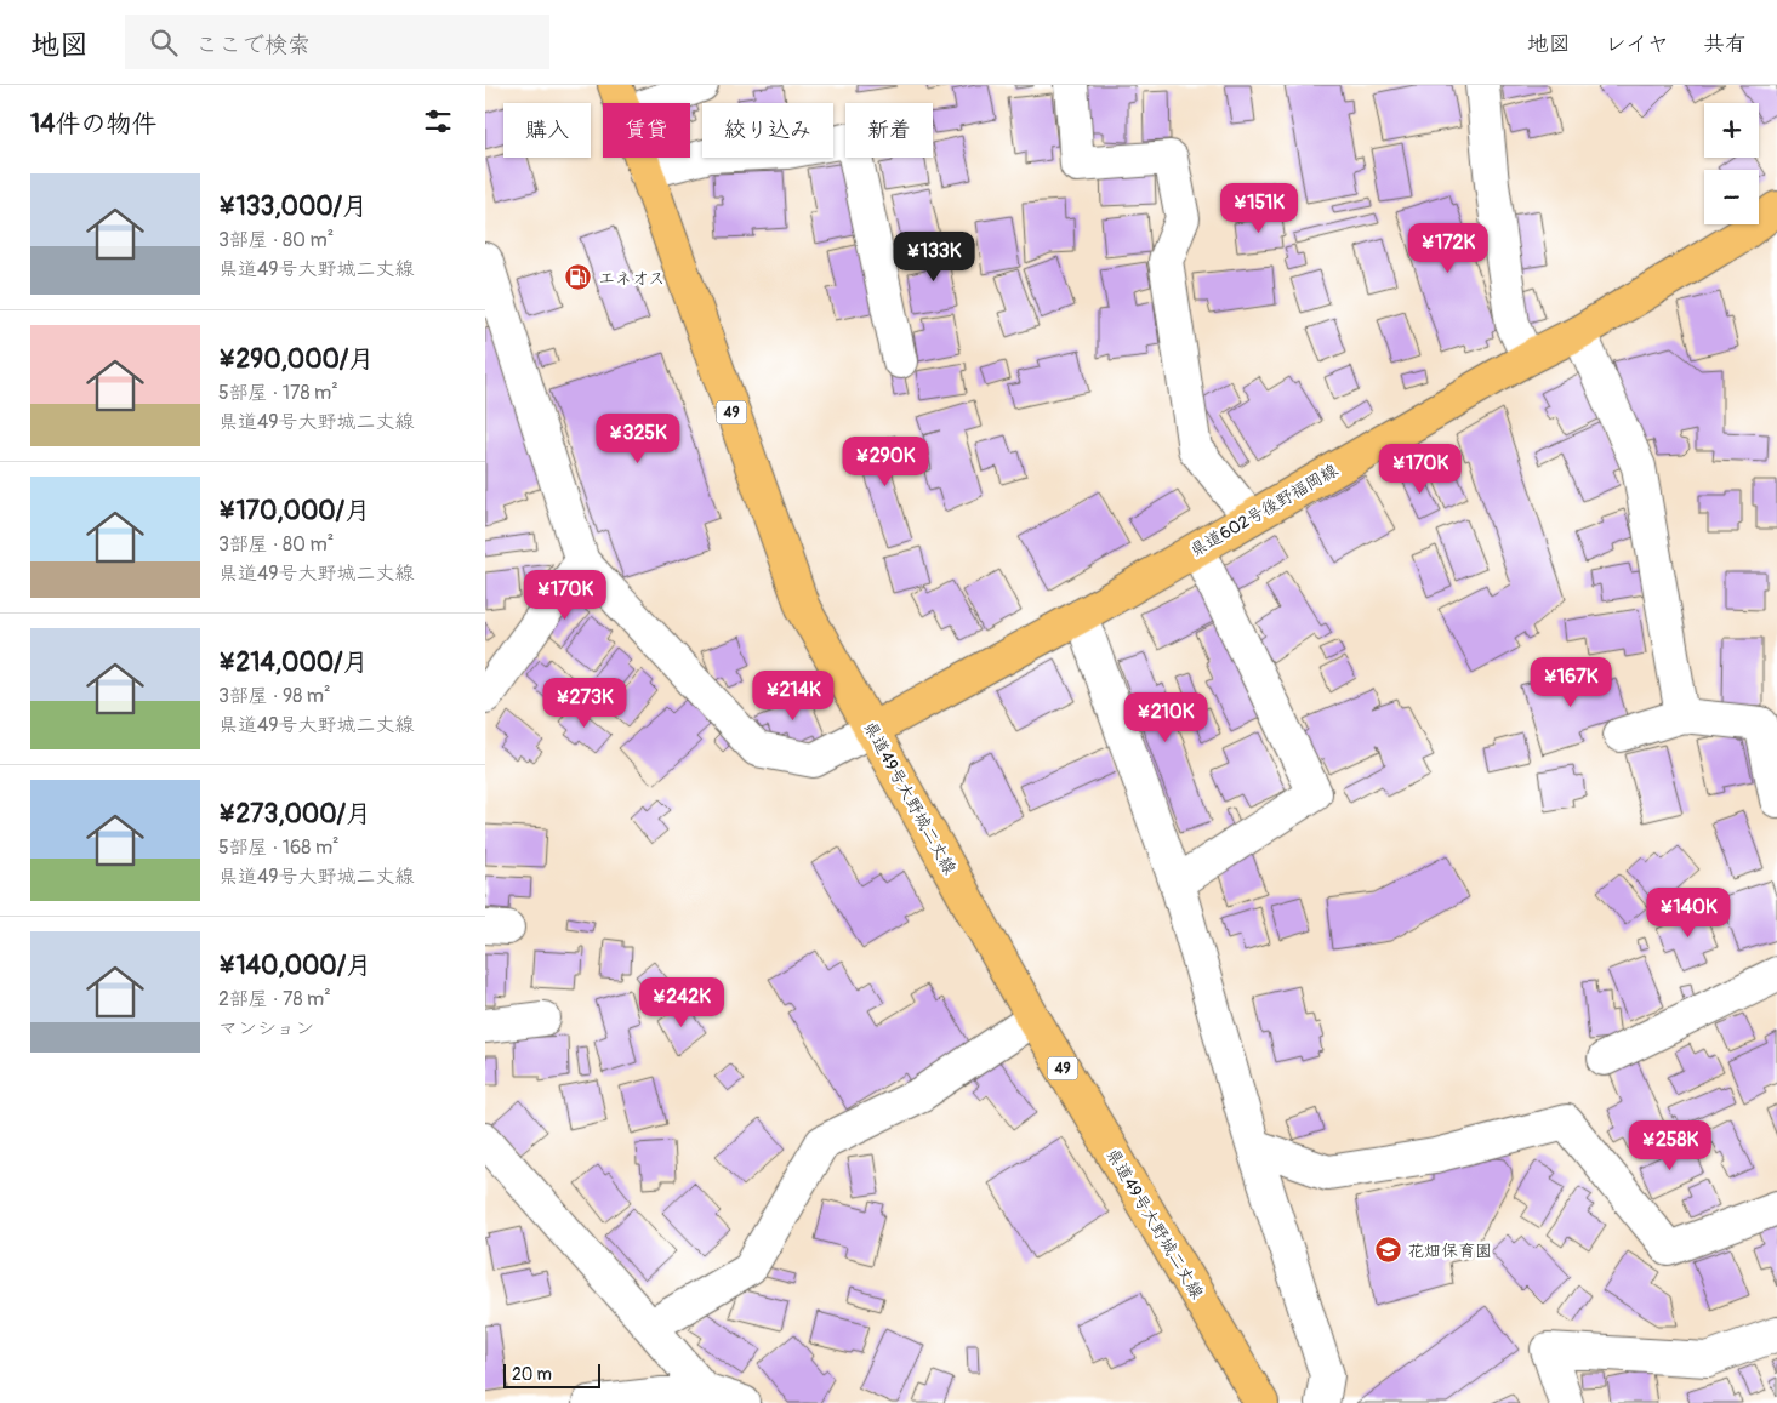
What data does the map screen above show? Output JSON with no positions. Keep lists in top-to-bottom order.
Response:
{
  "streets": {
    "main road": ["49", "県道602号後野福岡線", "県道49号大野城二丈線"]
  },
  "crossings": [
    ["県道602号後野福岡線", "県道49号大野城二丈線"]
  ],
  "places": {
    "fuel station": ["エネオス"],
    "school or university": ["花畑保育園"]
  },
  "scale_bar": "20 m",
  "page": {
    "header": "地図",
    "search": "ここで検索",
    "nav": ["地図", "レイヤ", "共有"],
    "heading": "14件の物件",
    "map_buttons": ["+", "−"],
    "chip": [
      "購入",
      "賃貸",
      "絞り込み",
      "新着"
    ],
    "list": [
      {
        "name": "¥133,000/月",
        "note": "3部屋 · 80 m² · 県道49号大野城二丈線"
      },
      {
        "name": "¥290,000/月",
        "note": "5部屋 · 178 m² · 県道49号大野城二丈線"
      },
      {
        "name": "¥170,000/月",
        "note": "3部屋 · 80 m² · 県道49号大野城二丈線"
      },
      {
        "name": "¥214,000/月",
        "note": "3部屋 · 98 m² · 県道49号大野城二丈線"
      },
      {
        "name": "¥273,000/月",
        "note": "5部屋 · 168 m² · 県道49号大野城二丈線"
      },
      {
        "name": "¥140,000/月",
        "note": "2部屋 · 78 m² · マンション"
      }
    ],
    "price": [
      "¥151K",
      "¥172K",
      "¥133K",
      "¥325K",
      "¥290K",
      "¥170K",
      "¥170K",
      "¥167K",
      "¥214K",
      "¥273K",
      "¥210K",
      "¥140K",
      "¥242K",
      "¥258K"
    ],
    "scale": "20 m"
  }
}
